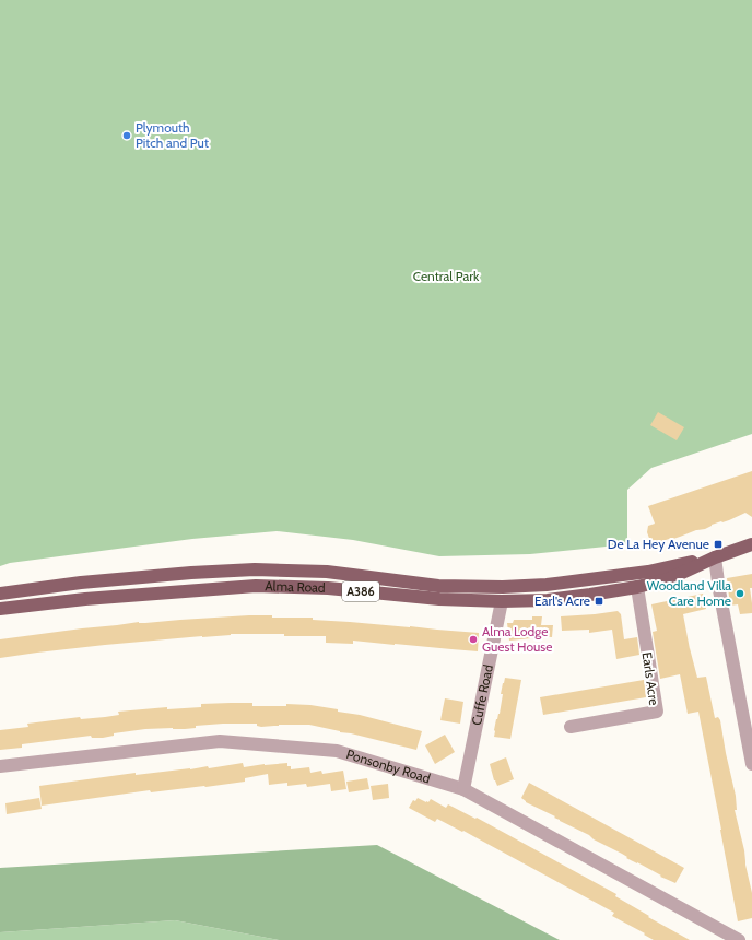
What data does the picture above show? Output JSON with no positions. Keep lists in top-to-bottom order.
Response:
{
  "streets": {
    "main road": ["Alma Road", "A386"],
    "street": ["Earls Acre", "Cuffe Road", "Ponsonby Road"]
  },
  "crossings": [
    ["Alma Road", "Earls Acre"],
    ["Alma Road", "Cuffe Road"],
    ["Cuffe Road", "Ponsonby Road"]
  ],
  "parks": ["Central Park"],
  "places": {
    "other": ["Plymouth Pitch and Put", "Woodland Villa Care Home", "Alma Lodge Guest House"],
    "transit": ["De La Hey Avenue", "Earl's Acre"]
  }
}
